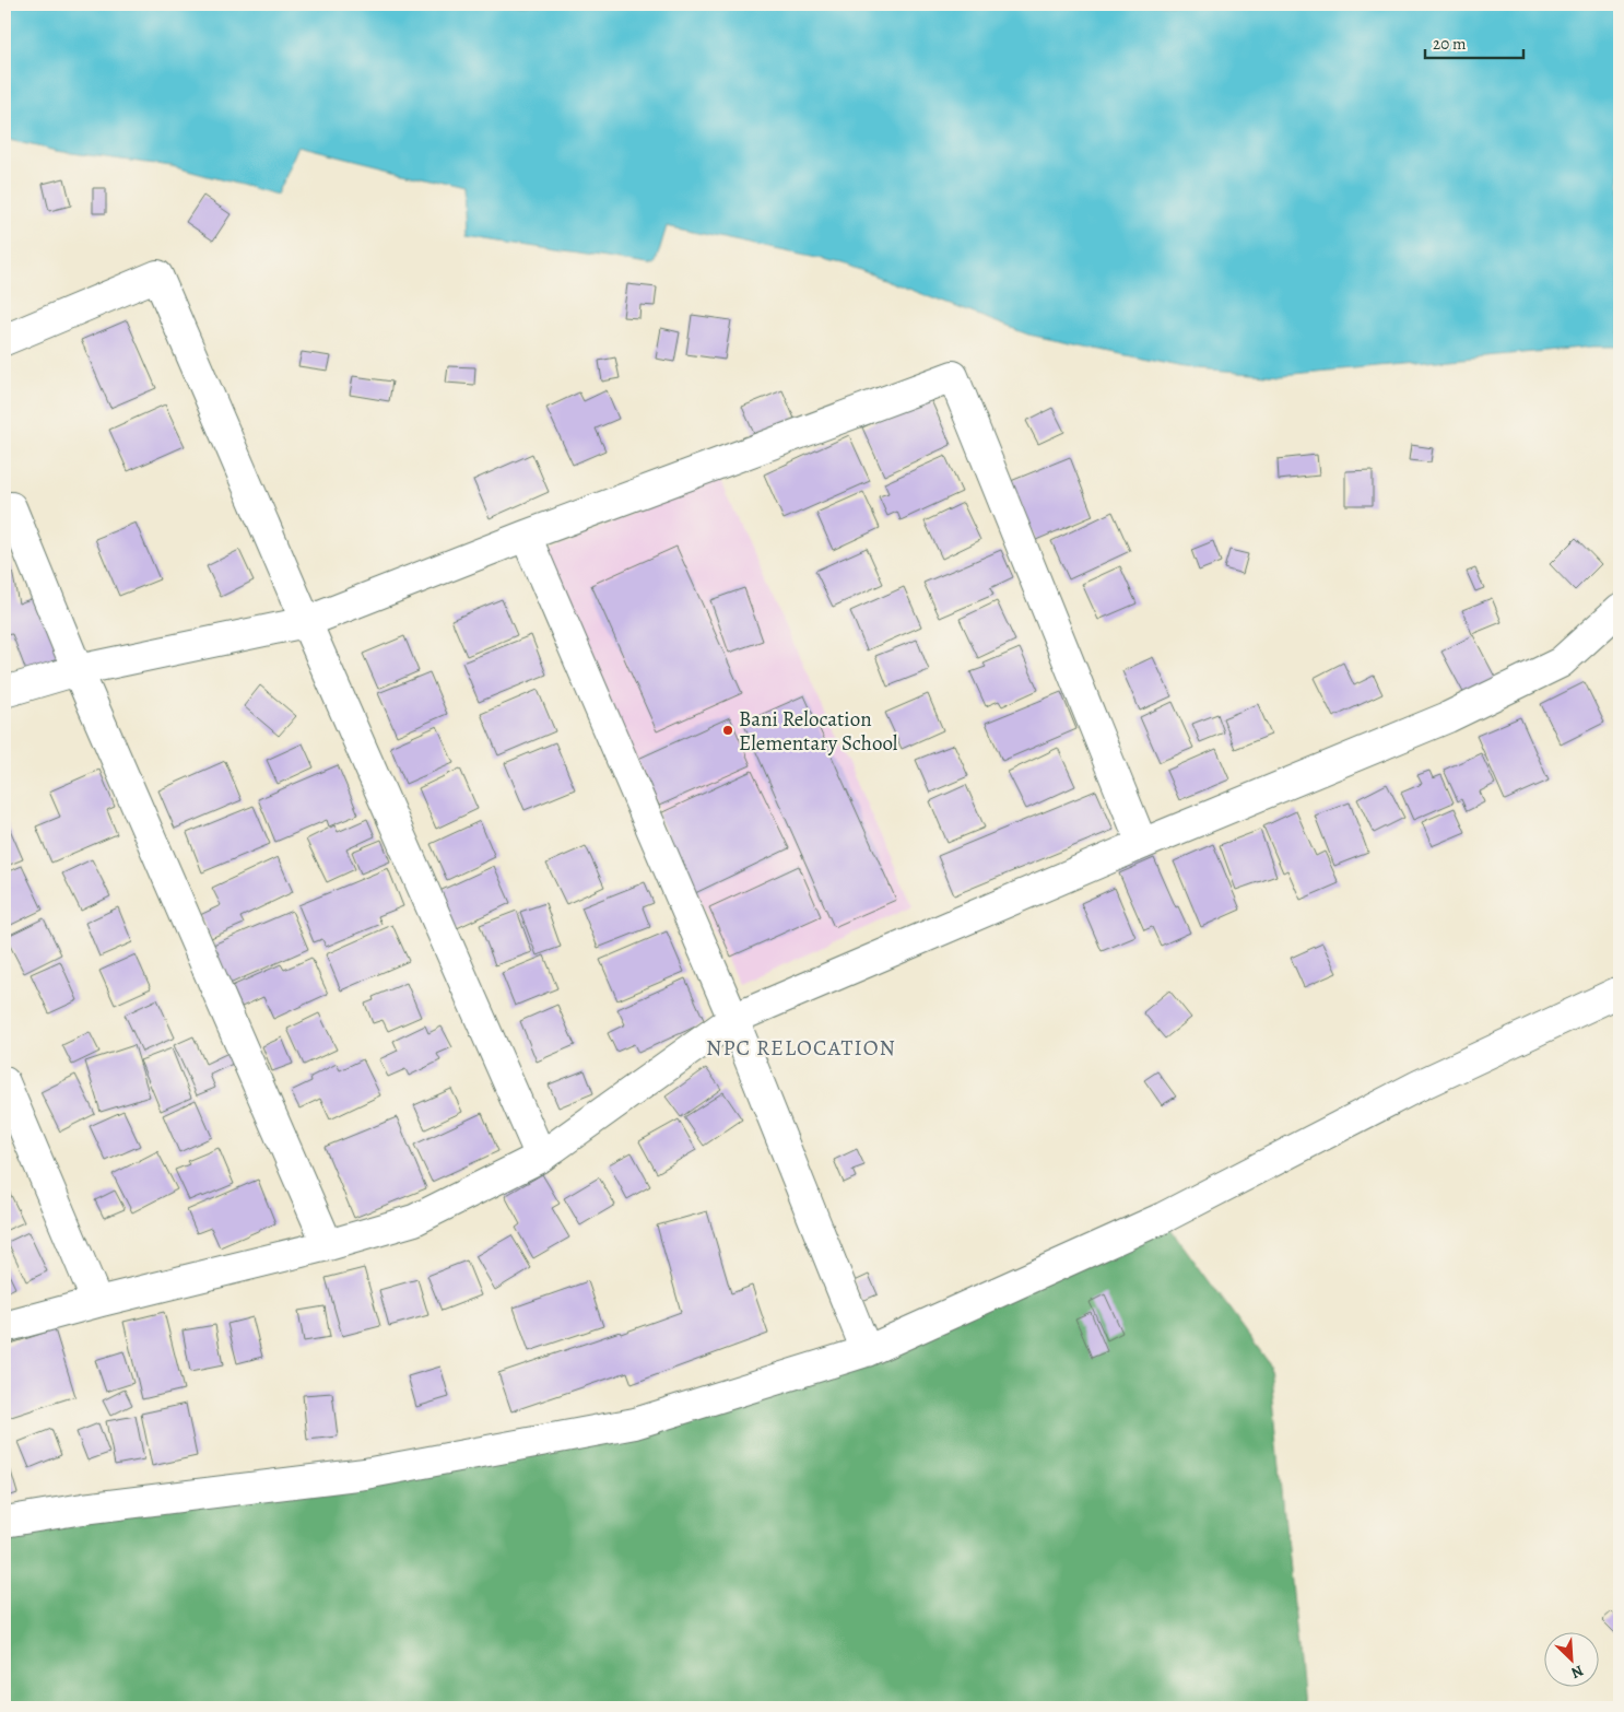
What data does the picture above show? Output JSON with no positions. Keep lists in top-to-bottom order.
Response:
{
  "districts": ["NPC RELOCATION"],
  "places": ["Bani Relocation Elementary School"],
  "scale_bar": "20 m",
  "north": "bottom right"
}
